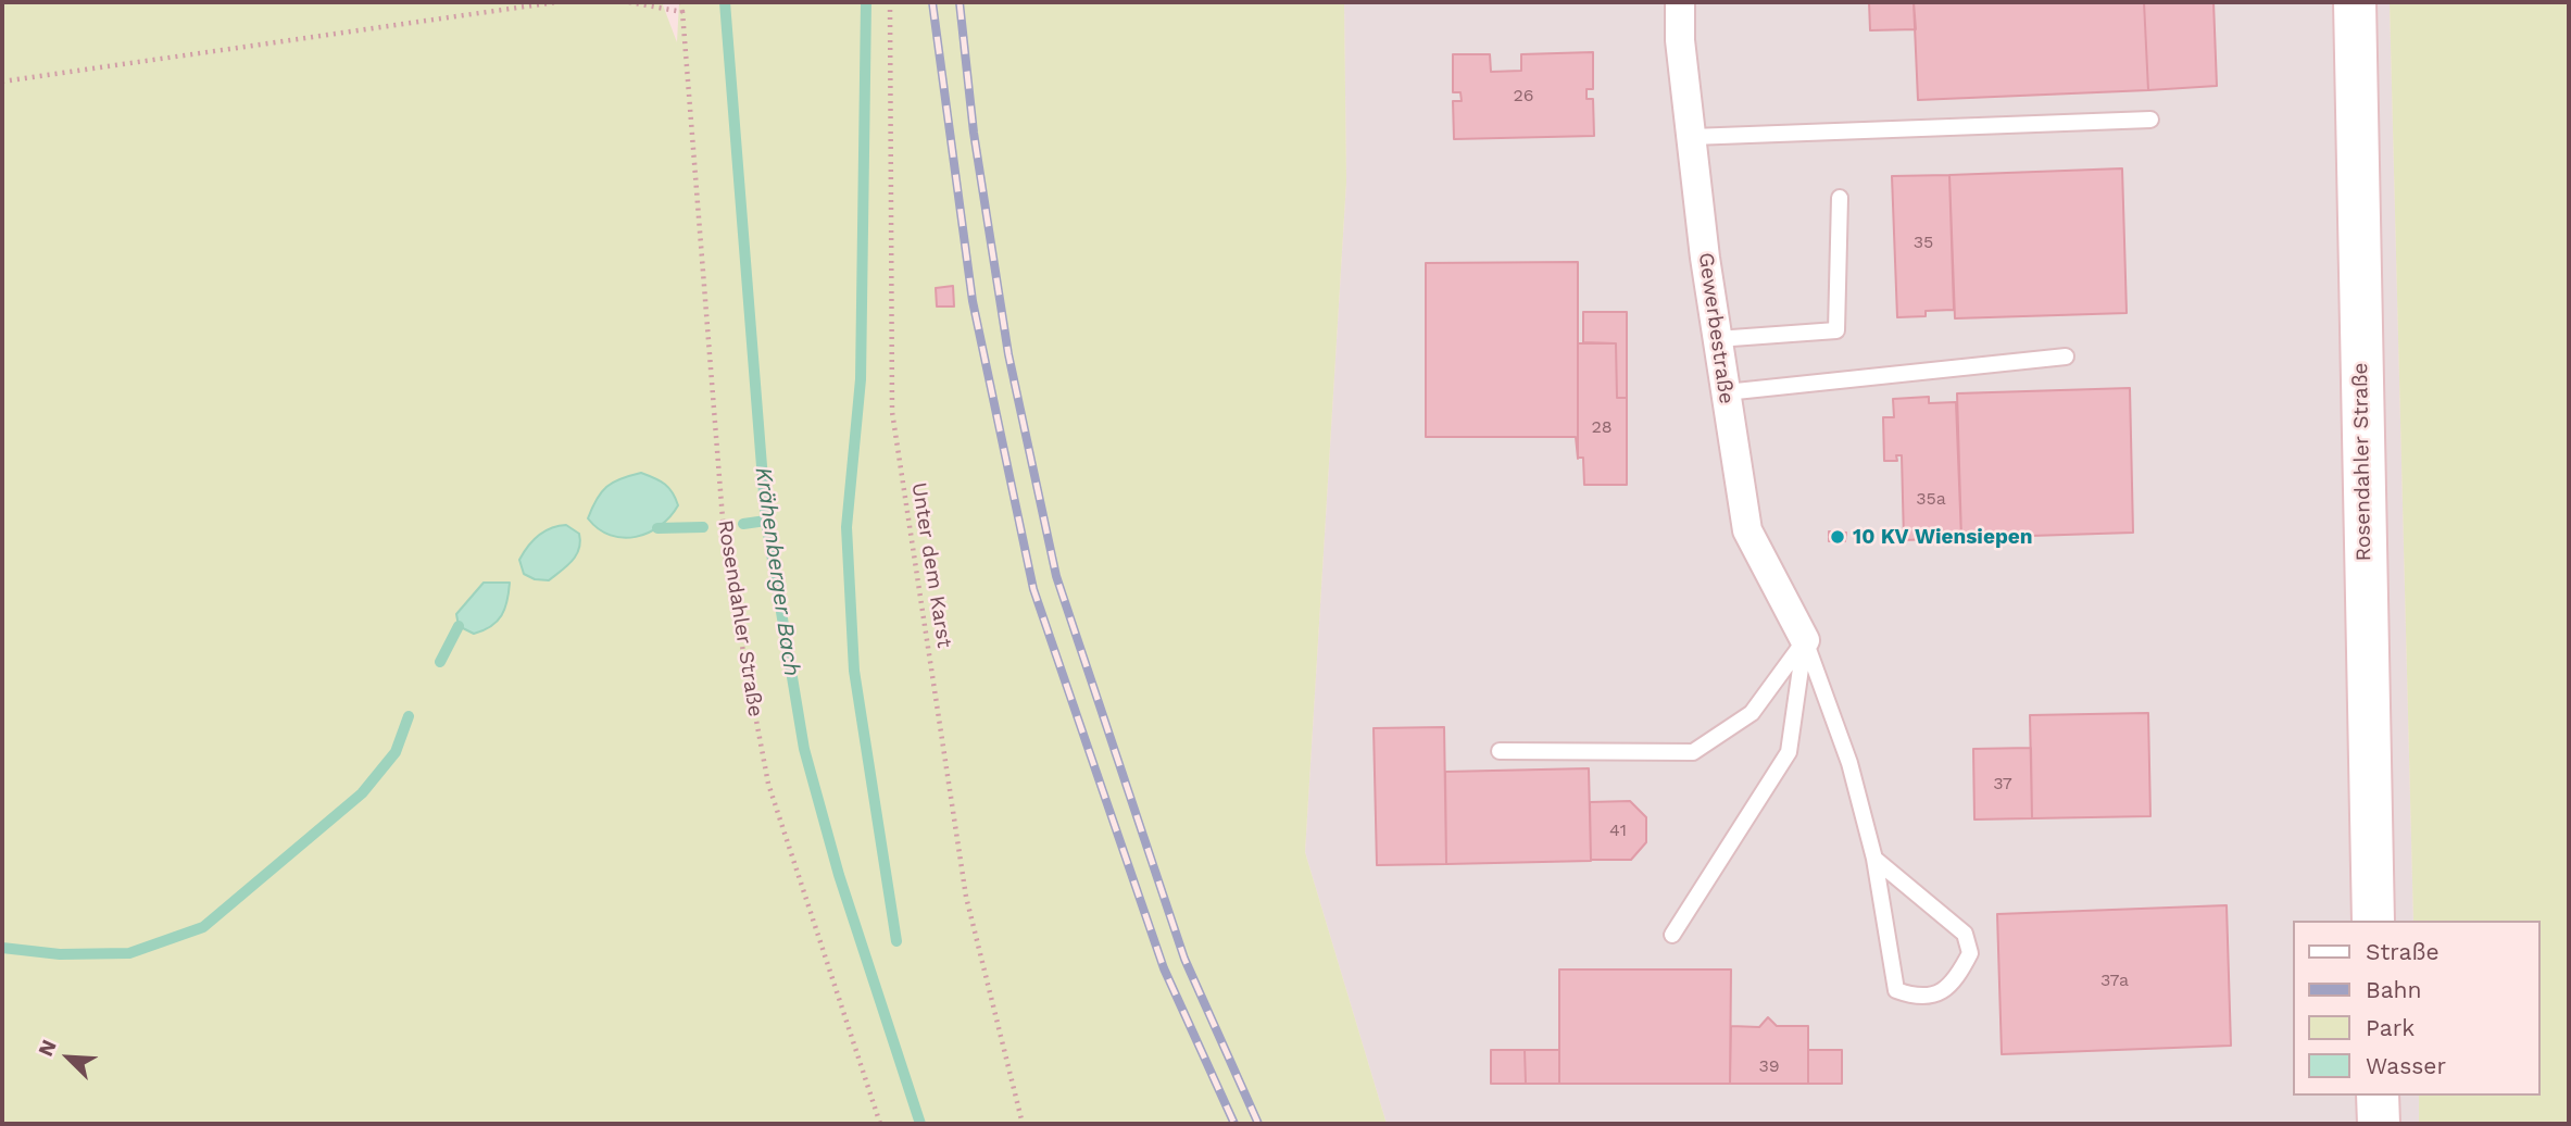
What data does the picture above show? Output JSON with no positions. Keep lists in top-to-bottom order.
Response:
{
  "streets": {
    "main road": ["Rosendahler Straße"],
    "street": ["Gewerbestraße"],
    "path": ["Unter dem Karst"]
  },
  "water": ["Krähenberger Bach"],
  "places": ["10 KV Wiensiepen"],
  "house_numbers": [
    "26",
    "35",
    "28",
    "35a",
    "37",
    "41",
    "37a",
    "39"
  ],
  "legend": [
    "Straße",
    "Bahn",
    "Park",
    "Wasser"
  ],
  "north": "top left"
}
